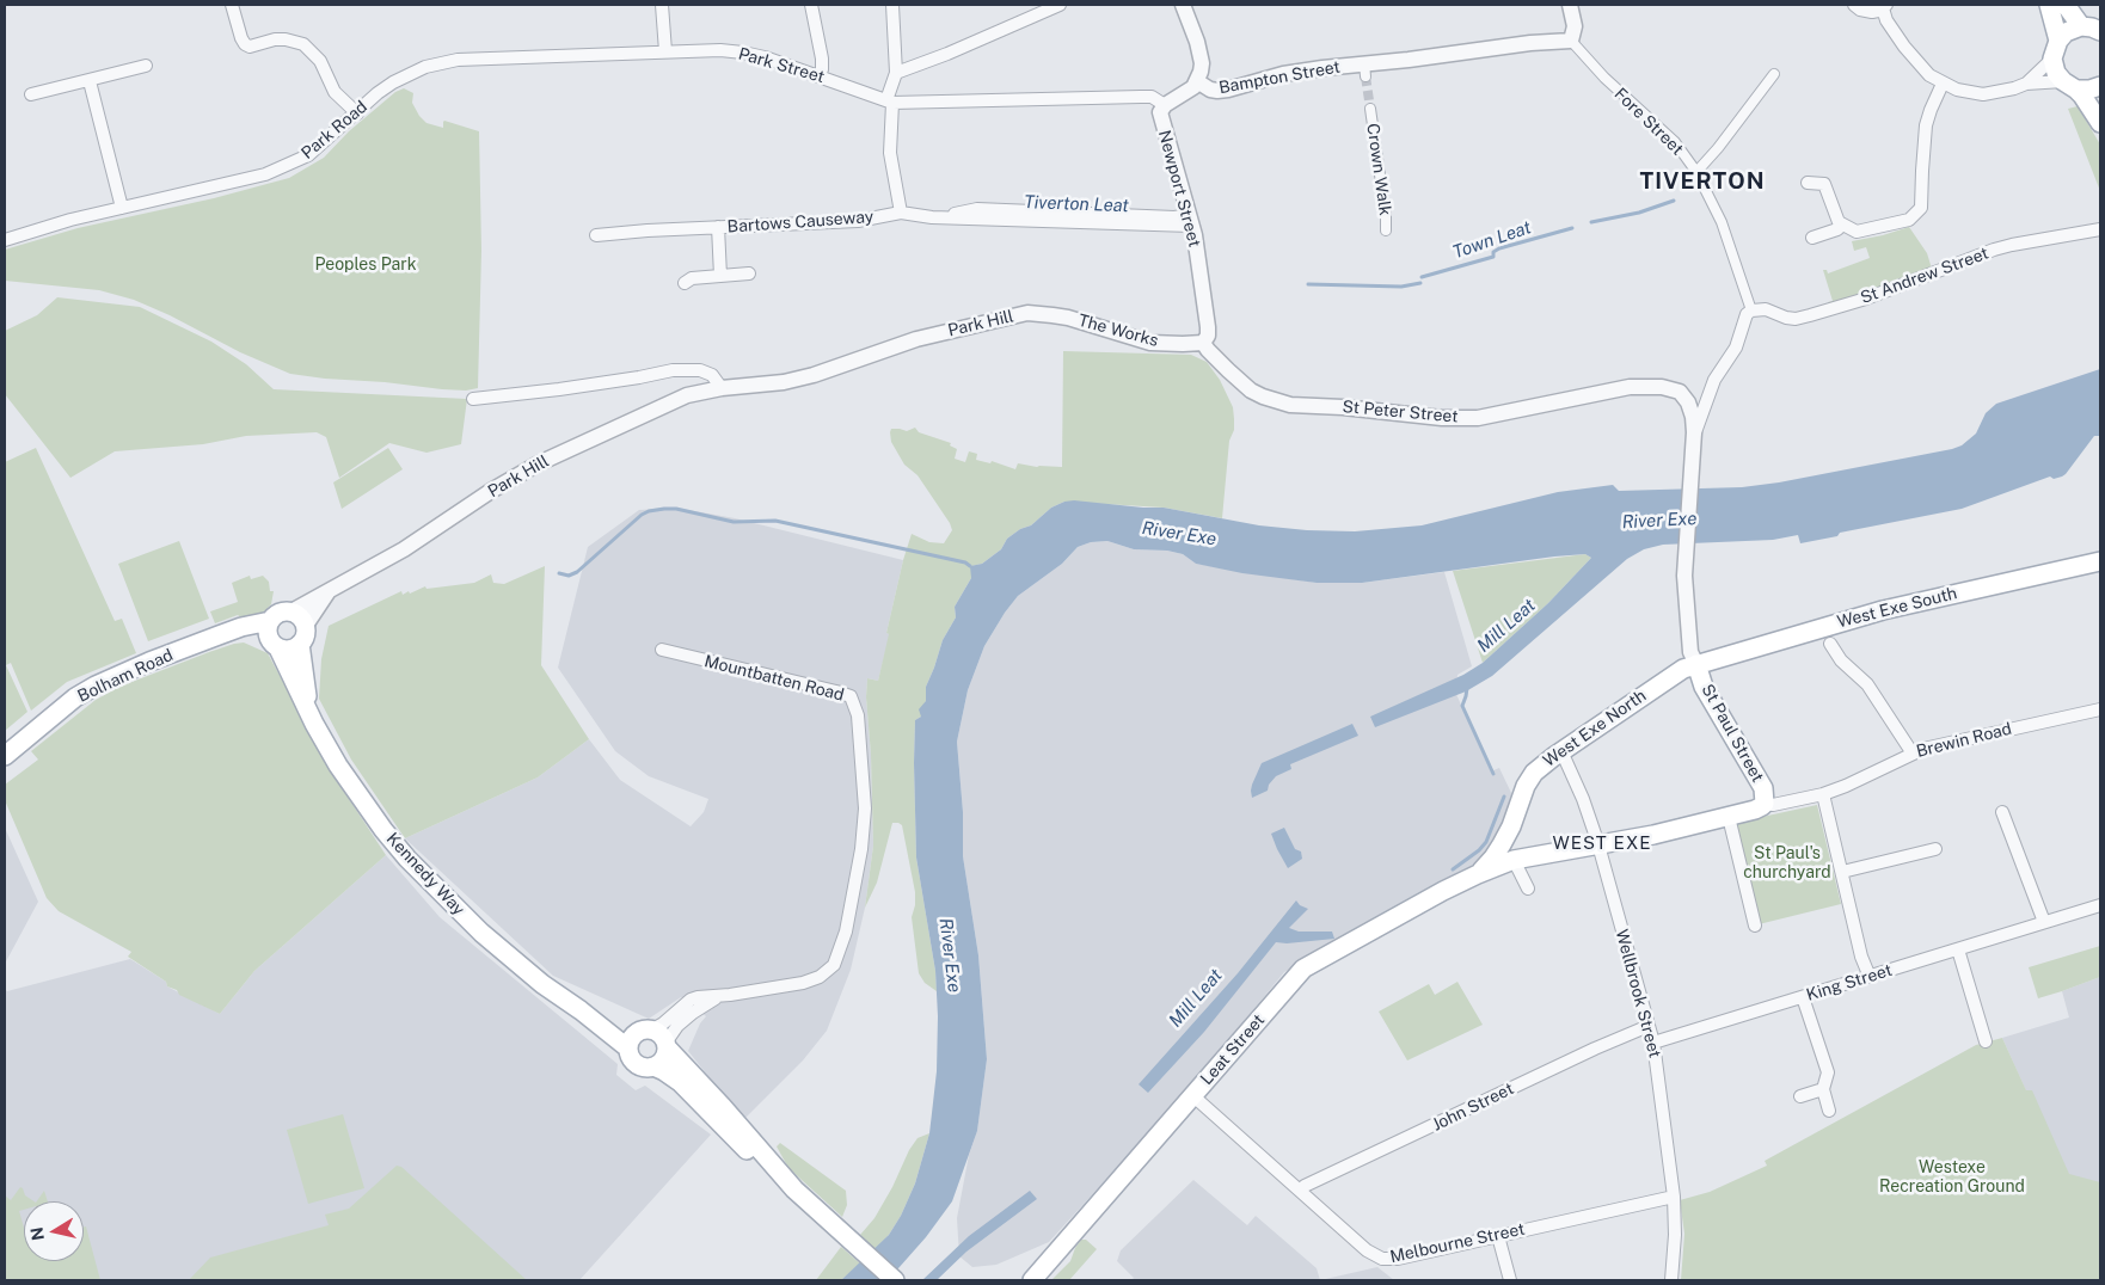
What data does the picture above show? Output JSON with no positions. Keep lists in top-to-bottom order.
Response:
{
  "streets": {
    "main road": [
      "West Exe South",
      "Bolham Road",
      "West Exe North",
      "St Paul Street",
      "Kennedy Way",
      "Leat Street"
    ],
    "street": [
      "Park Street",
      "Bampton Street",
      "Fore Street",
      "Park Road",
      "Crown Walk",
      "Newport Street",
      "Bartows Causeway",
      "St Andrew Street",
      "Park Hill",
      "The Works",
      "St Peter Street",
      "Mountbatten Road",
      "Brewin Road",
      "King Street",
      "Wellbrook Street",
      "John Street",
      "Melbourne Street"
    ]
  },
  "crossings": [
    ["Park Street", "Park Road"],
    ["Bampton Street", "Fore Street"],
    ["Bampton Street", "Newport Street"],
    ["Fore Street", "St Andrew Street"],
    ["Newport Street", "Bartows Causeway"],
    ["Newport Street", "The Works"],
    ["Newport Street", "St Peter Street"],
    ["Park Hill", "The Works"],
    ["Park Hill", "Bolham Road"],
    ["Park Hill", "Kennedy Way"],
    ["The Works", "St Peter Street"],
    ["West Exe South", "West Exe North"],
    ["West Exe South", "St Paul Street"],
    ["Bolham Road", "Kennedy Way"],
    ["Mountbatten Road", "Kennedy Way"],
    ["West Exe North", "St Paul Street"],
    ["West Exe North", "Wellbrook Street"],
    ["West Exe North", "Leat Street"],
    ["St Paul Street", "Brewin Road"],
    ["St Paul Street", "Leat Street"],
    ["Brewin Road", "Leat Street"],
    ["King Street", "Wellbrook Street"],
    ["Wellbrook Street", "Leat Street"],
    ["Wellbrook Street", "John Street"],
    ["Wellbrook Street", "Melbourne Street"],
    ["Leat Street", "Melbourne Street"],
    ["John Street", "Melbourne Street"]
  ],
  "districts": ["TIVERTON", "WEST EXE"],
  "water": [
    "Tiverton Leat",
    "Town Leat",
    "River Exe",
    "Mill Leat"
  ],
  "parks": ["Peoples Park", "St Paul's churchyard", "Westexe Recreation Ground"],
  "north": "left"
}
